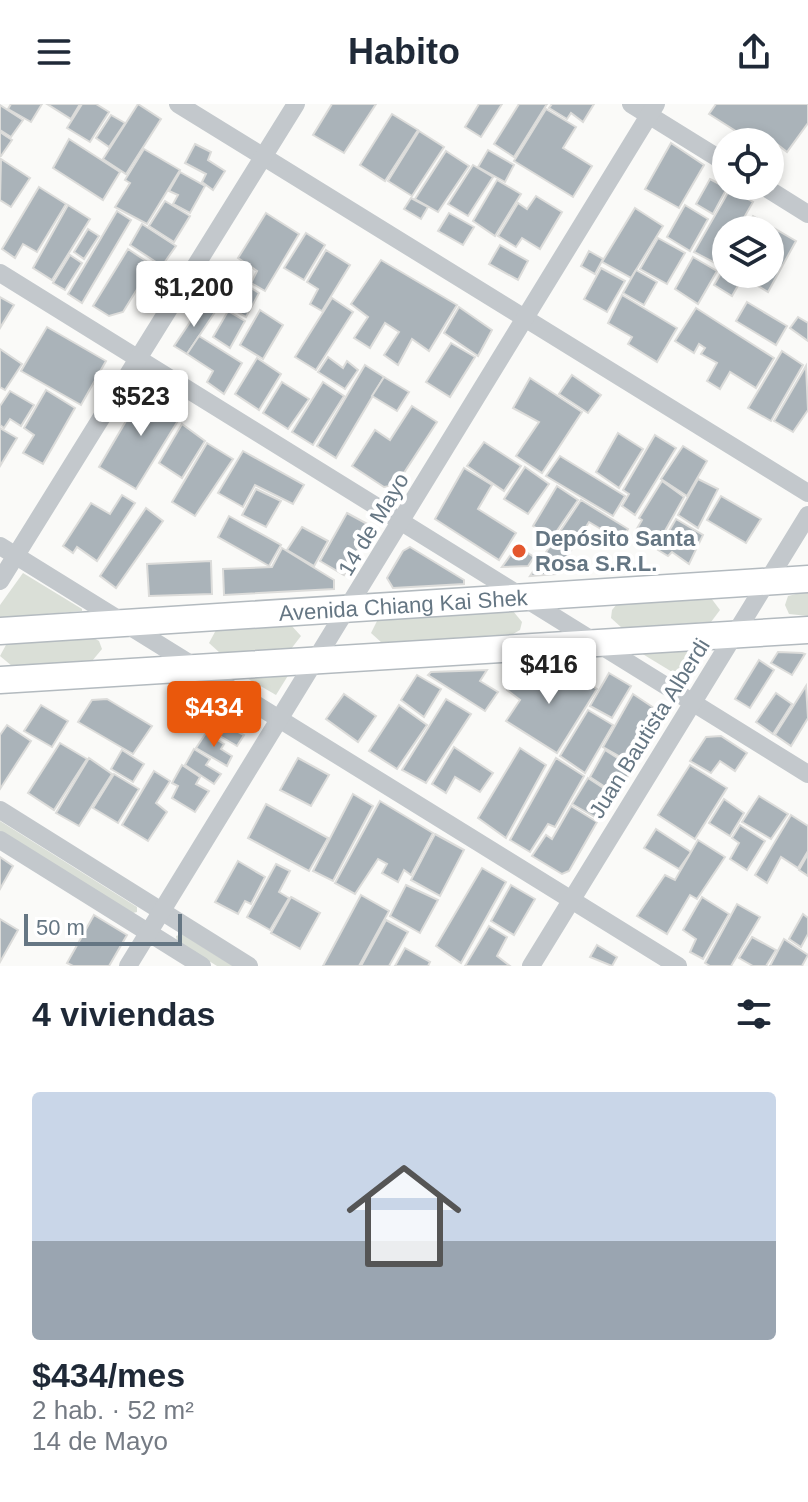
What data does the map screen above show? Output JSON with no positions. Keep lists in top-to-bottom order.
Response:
{
  "streets": {
    "street": ["14 de Mayo", "Avenida Chiang Kai Shek", "Juan Bautista Alberdi"]
  },
  "crossings": [
    ["14 de Mayo", "Avenida Chiang Kai Shek"],
    ["Avenida Chiang Kai Shek", "Juan Bautista Alberdi"]
  ],
  "places": ["Depósito Santa Rosa S.R.L."],
  "scale_bar": "50 m",
  "page": {
    "header": "Habito",
    "price": [
      "$1,200",
      "$523",
      "$416",
      "$434"
    ],
    "scale": "50 m",
    "heading": "4 viviendas",
    "list": [
      {
        "name": "$434/mes",
        "note": "2 hab. · 52 m² · 14 de Mayo"
      }
    ]
  }
}
